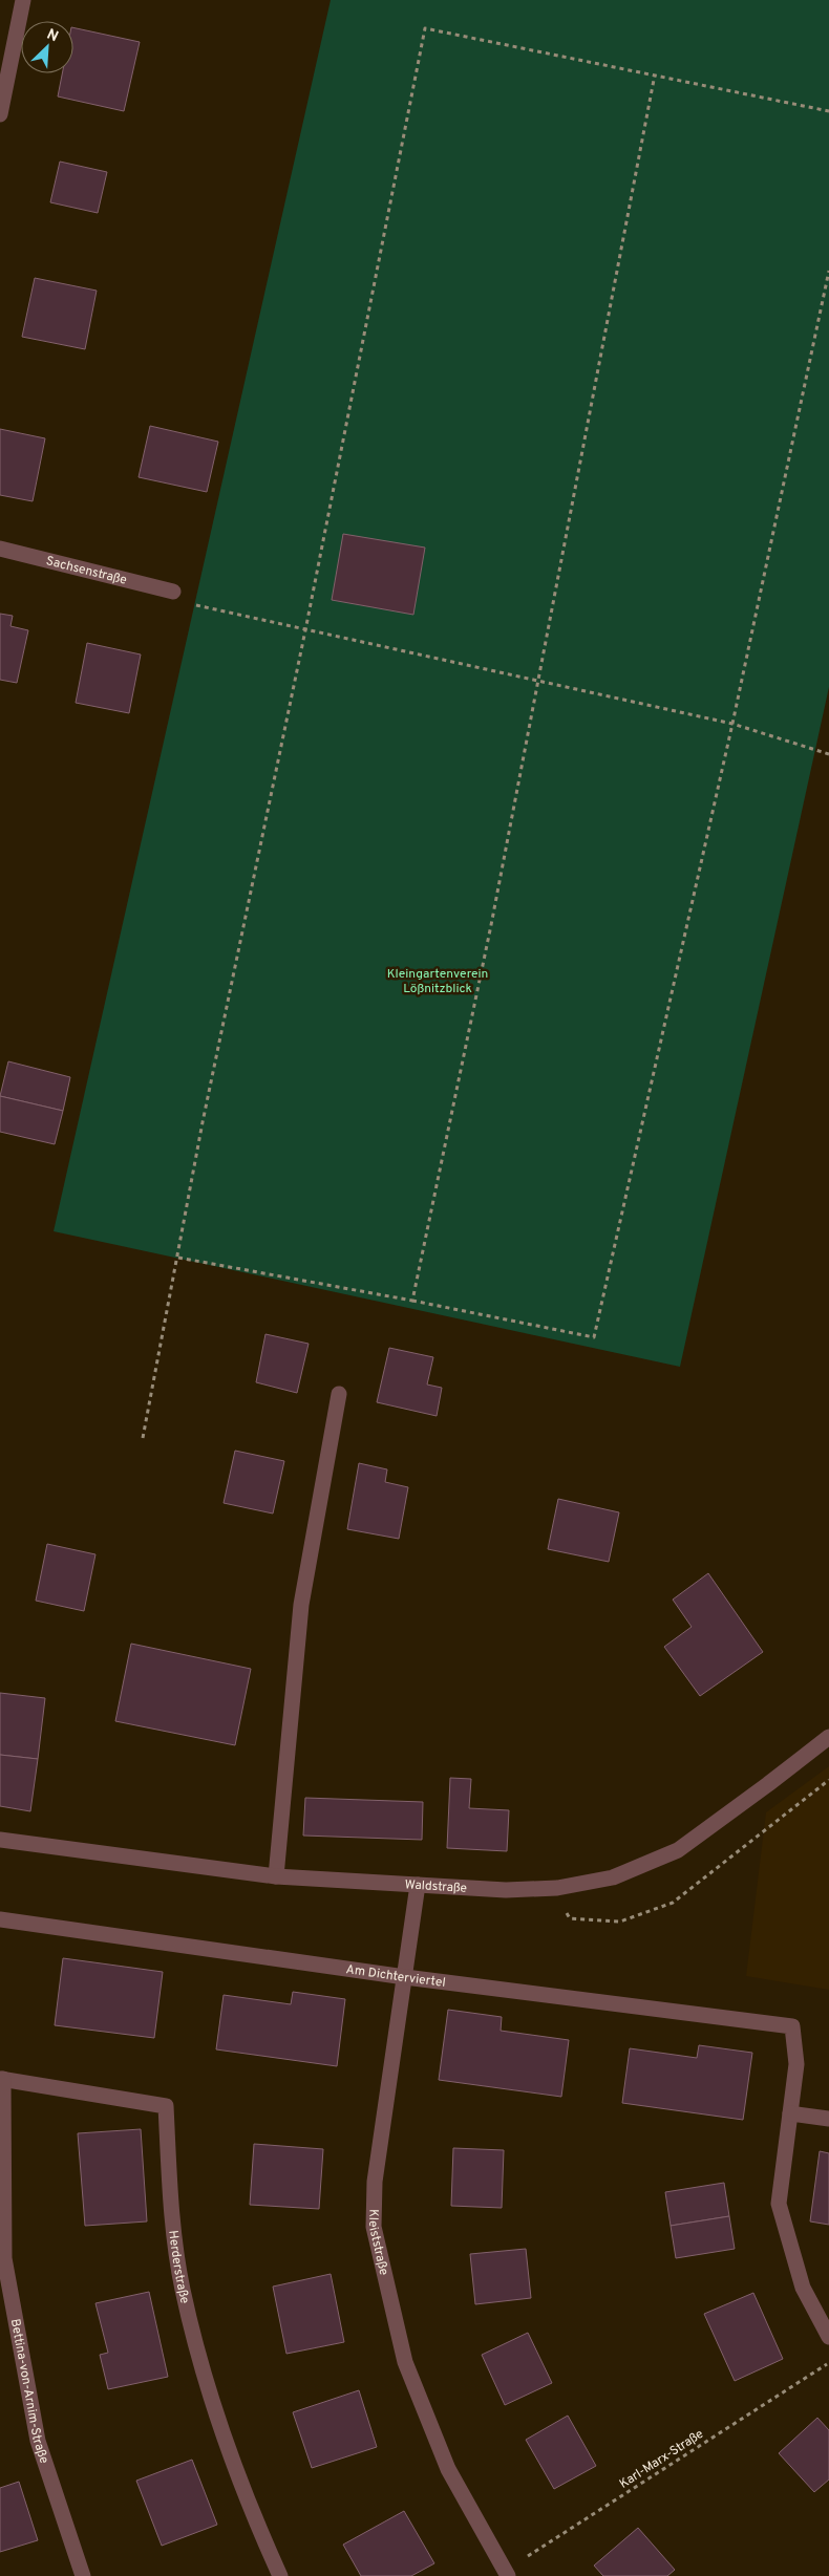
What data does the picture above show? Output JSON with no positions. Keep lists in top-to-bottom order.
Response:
{
  "streets": {
    "street": [
      "Sachsenstraße",
      "Waldstraße",
      "Am Dichterviertel",
      "Kleiststraße",
      "Herderstraße",
      "Bettina-von-Arnim-Straße"
    ],
    "path": ["Karl-Marx-Straße"]
  },
  "crossings": [
    ["Waldstraße", "Kleiststraße"],
    ["Am Dichterviertel", "Kleiststraße"],
    ["Kleiststraße", "Karl-Marx-Straße"],
    ["Herderstraße", "Bettina-von-Arnim-Straße"]
  ],
  "parks": ["Kleingartenverein Lößnitzblick"],
  "north": "top right"
}
